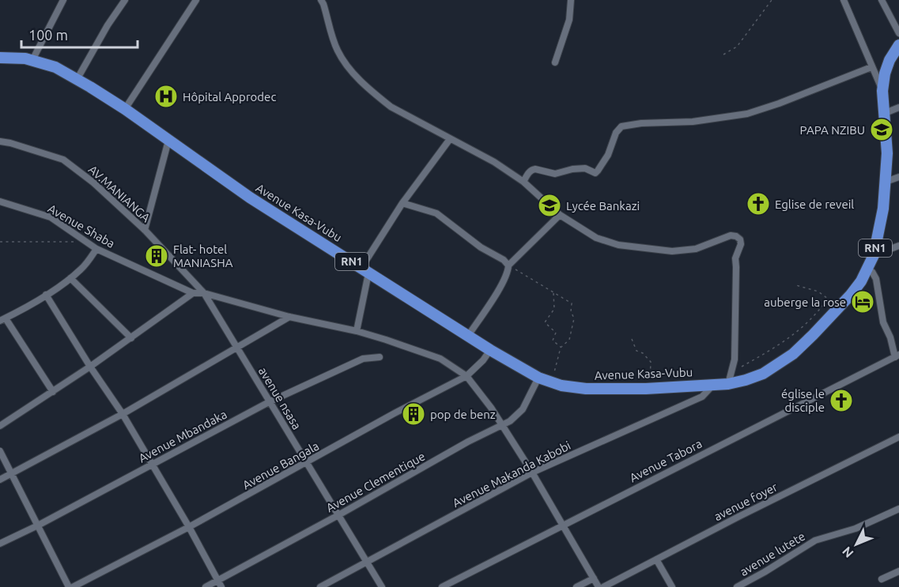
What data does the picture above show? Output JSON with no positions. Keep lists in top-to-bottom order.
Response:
{
  "streets": {
    "highway": ["Avenue Kasa-Vubu", "RN1"],
    "street": [
      "AV.MANIANGA",
      "Avenue Shaba",
      "avenue nsasa",
      "Avenue Mbandaka",
      "Avenue Tabora",
      "Avenue Bangala",
      "Avenue Makanda Kabobi",
      "Avenue Clementique",
      "avenue foyer",
      "avenue lutete"
    ]
  },
  "crossings": [
    ["AV.MANIANGA", "Avenue Shaba"],
    ["AV.MANIANGA", "avenue nsasa"],
    ["Avenue Kasa-Vubu", "RN1"],
    ["Avenue Kasa-Vubu", "Avenue Bangala"],
    ["Avenue Kasa-Vubu", "Avenue Makanda Kabobi"],
    ["Avenue Kasa-Vubu", "Avenue Clementique"],
    ["Avenue Shaba", "avenue nsasa"],
    ["Avenue Shaba", "Avenue Tabora"],
    ["Avenue Shaba", "Avenue Bangala"],
    ["Avenue Shaba", "Avenue Makanda Kabobi"],
    ["Avenue Shaba", "Avenue Clementique"],
    ["avenue nsasa", "Avenue Mbandaka"],
    ["avenue nsasa", "Avenue Bangala"],
    ["avenue nsasa", "Avenue Makanda Kabobi"],
    ["avenue nsasa", "Avenue Clementique"]
  ],
  "places": {
    "hospital": ["Hôpital Approdec"],
    "school or university": ["PAPA NZIBU", "Lycée Bankazi"],
    "church": ["Eglise de reveil", "église le disciple"],
    "building": ["Flat- hotel MANIASHA", "pop de benz"],
    "hotel": ["auberge la rose"]
  },
  "scale_bar": "100 m",
  "north": "bottom left"
}
